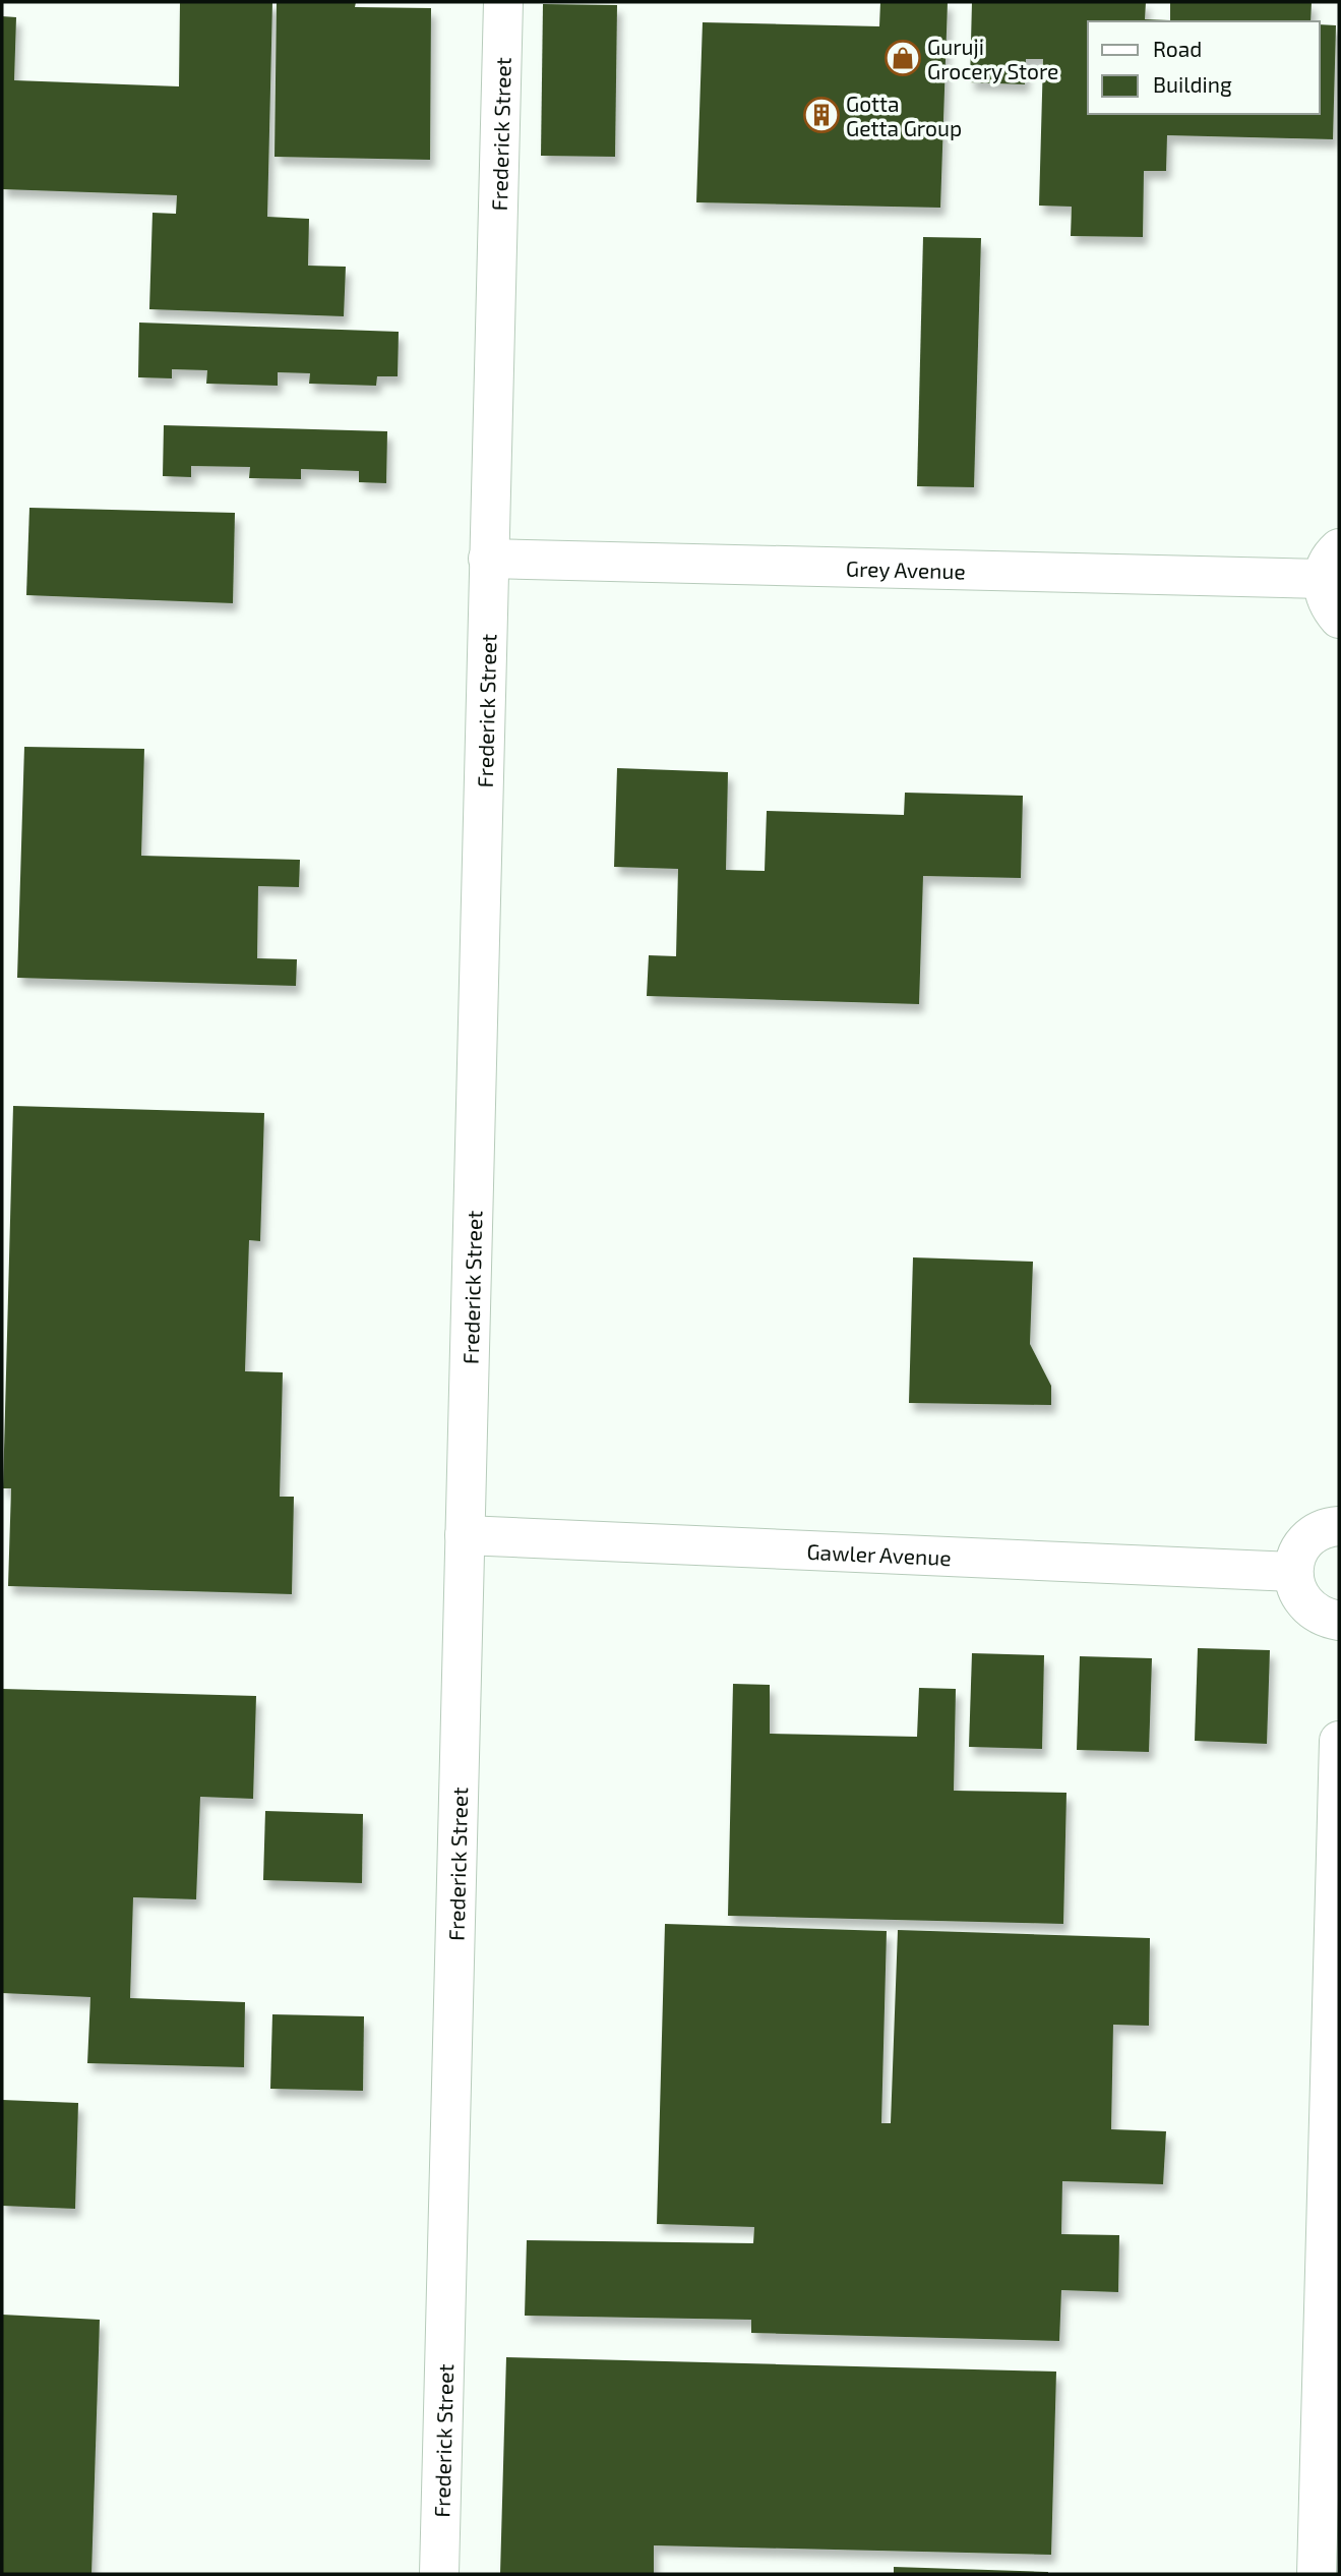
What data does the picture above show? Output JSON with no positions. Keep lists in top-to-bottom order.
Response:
{
  "streets": {
    "street": ["Frederick Street", "Grey Avenue", "Gawler Avenue"]
  },
  "crossings": [
    ["Frederick Street", "Grey Avenue"],
    ["Frederick Street", "Gawler Avenue"]
  ],
  "places": {
    "shop": ["Guruji Grocery Store"],
    "building": ["Gotta Getta Group"]
  },
  "legend": ["Road", "Building"]
}
